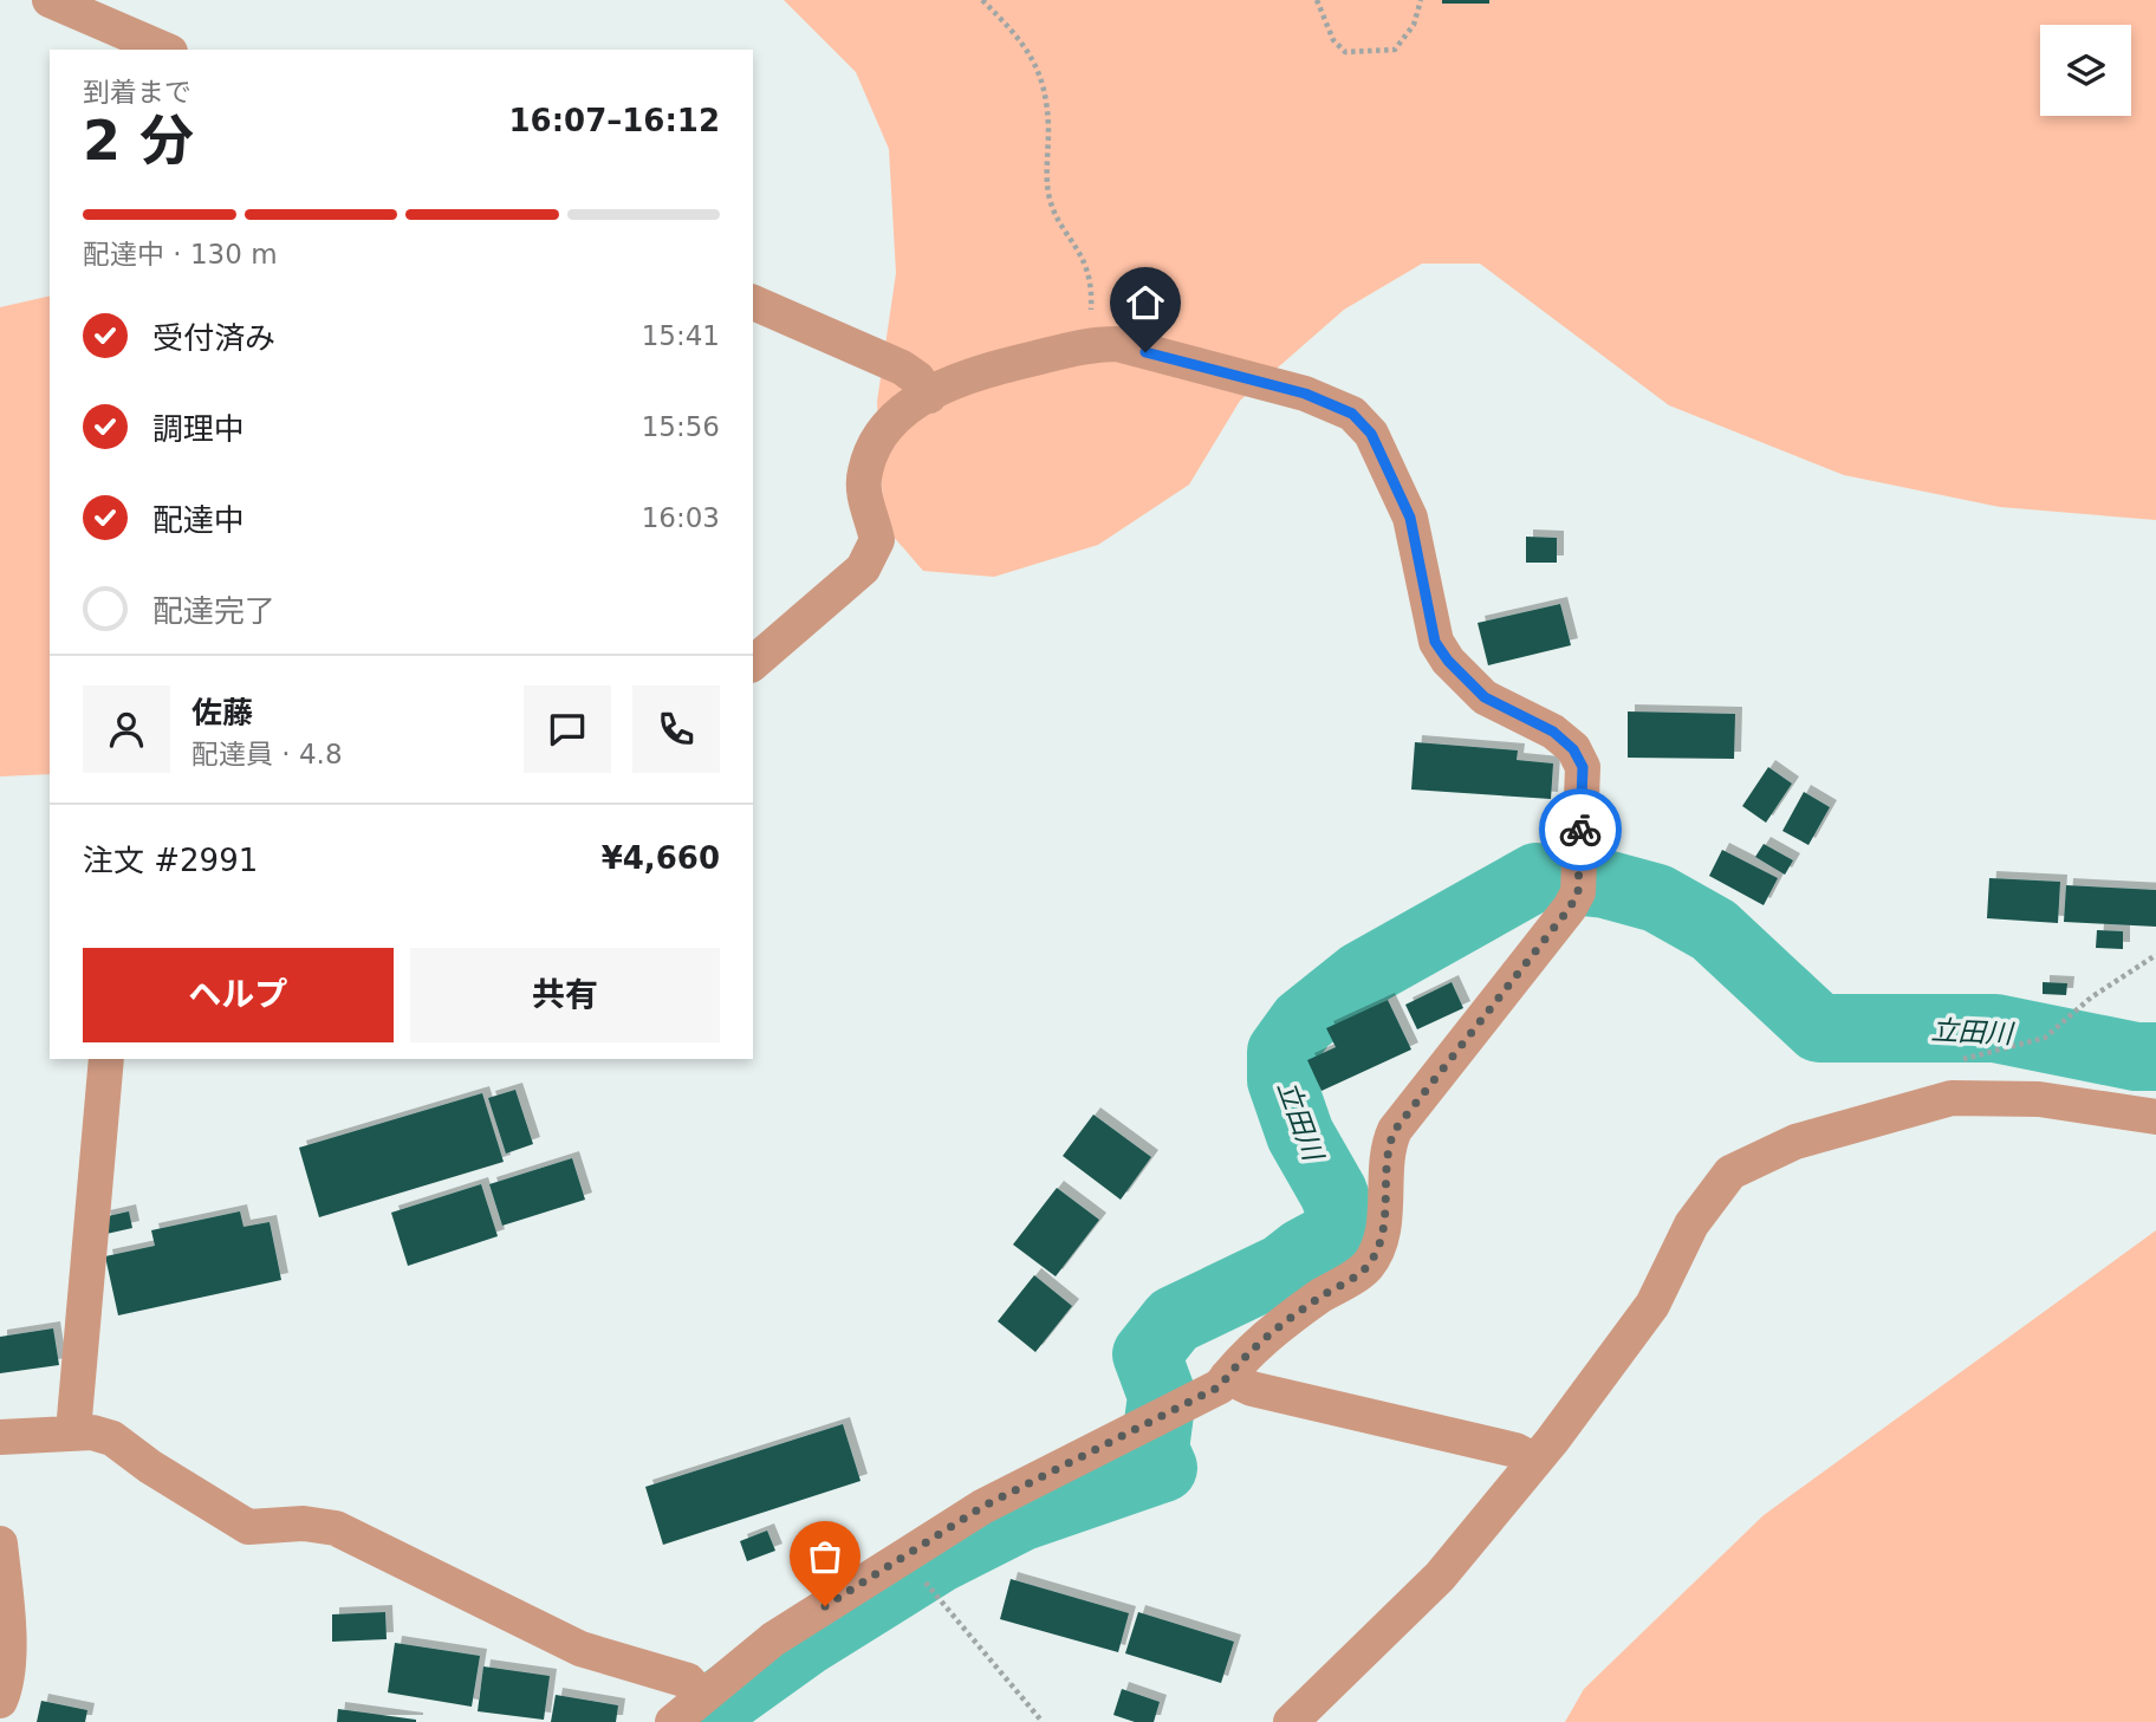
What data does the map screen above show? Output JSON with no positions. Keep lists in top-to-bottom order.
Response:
{
  "water": ["立田川"],
  "page": {
    "heading": ["2 分", "到着まで", "16:07–16:12"],
    "panel": [
      "佐藤",
      "配達員 · 4.8",
      "注文 #2991",
      "¥4,660"
    ],
    "bar": "配達中 · 130 m",
    "list": [
      ["受付済み", "15:41"],
      ["調理中", "15:56"],
      ["配達中", "16:03"],
      "配達完了"
    ],
    "buttons": ["ヘルプ", "共有"]
  }
}
